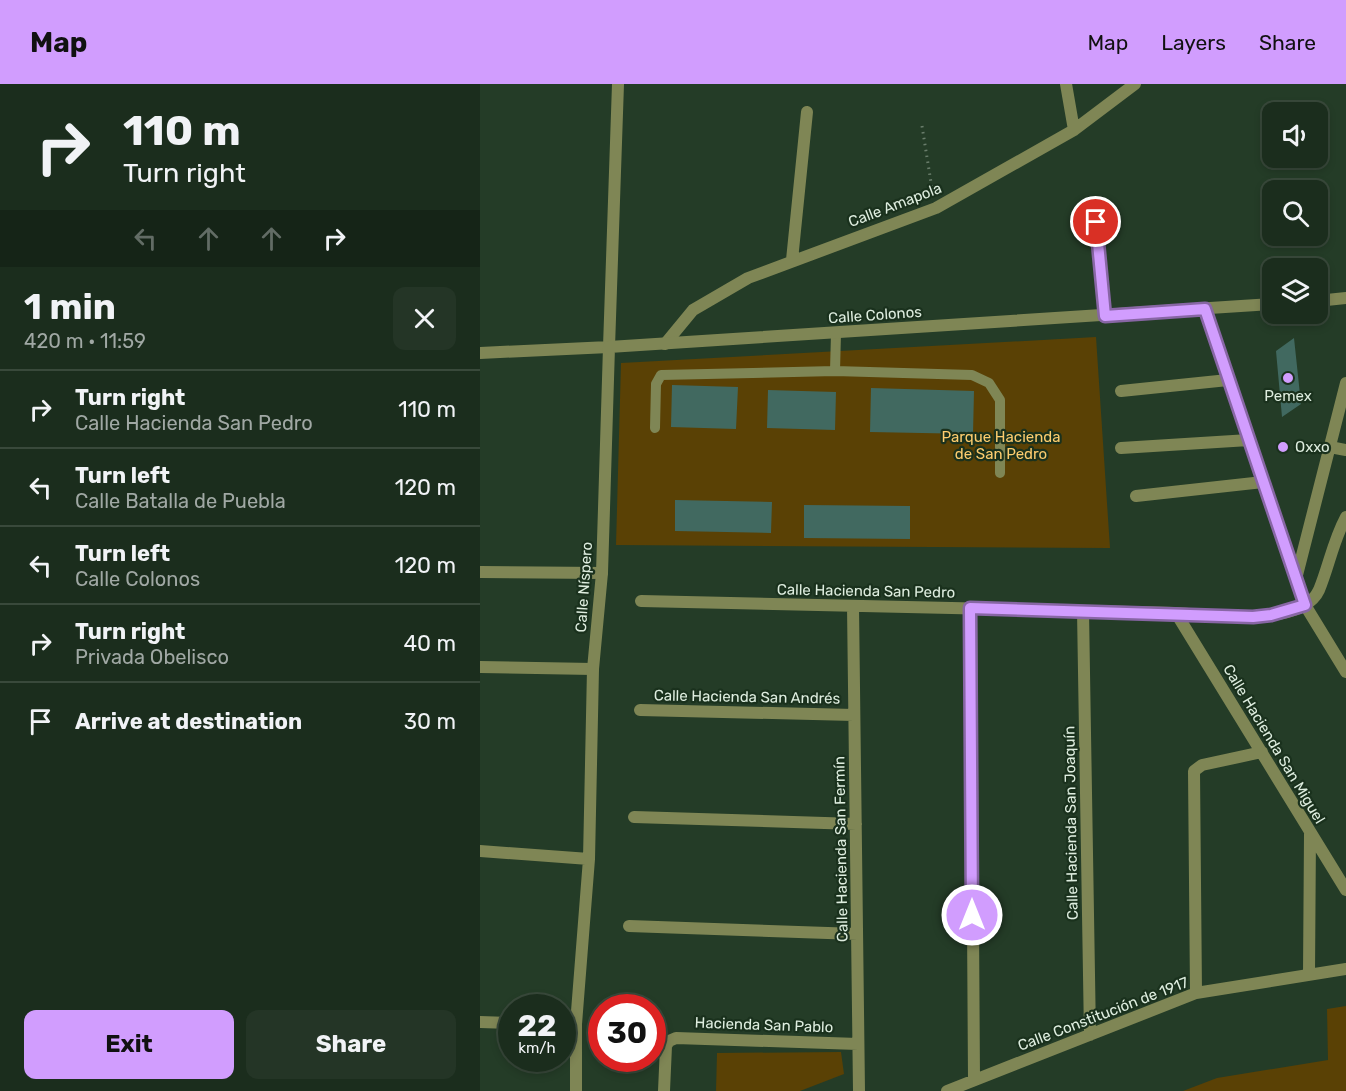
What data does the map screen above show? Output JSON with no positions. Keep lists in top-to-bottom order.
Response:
{
  "streets": {
    "street": [
      "Calle Amapola",
      "Calle Colonos",
      "Calle Níspero",
      "Calle Hacienda San Pedro",
      "Calle Hacienda San Andrés",
      "Calle Hacienda San Miguel",
      "Calle Hacienda San Joaquín",
      "Calle Hacienda San Fermín",
      "Calle Constitución de 1917",
      "Hacienda San Pablo"
    ]
  },
  "crossings": [
    ["Calle Amapola", "Calle Colonos"],
    ["Calle Colonos", "Calle Níspero"],
    ["Calle Hacienda San Pedro", "Calle Hacienda San Miguel"],
    ["Calle Hacienda San Pedro", "Calle Hacienda San Joaquín"],
    ["Calle Hacienda San Pedro", "Calle Hacienda San Fermín"],
    ["Calle Hacienda San Andrés", "Calle Hacienda San Fermín"],
    ["Calle Hacienda San Joaquín", "Calle Constitución de 1917"],
    ["Calle Hacienda San Fermín", "Hacienda San Pablo"]
  ],
  "parks": ["Parque Hacienda de San Pedro"],
  "places": ["Pemex", "Oxxo"],
  "page": {
    "header": "Map",
    "nav": ["Map", "Layers", "Share"],
    "turn": ["110 m", "Turn right"],
    "heading": ["1 min", "420 m · 11:59"],
    "list": [
      {
        "name": "Turn right",
        "note": "Calle Hacienda San Pedro",
        "value": "110 m"
      },
      {
        "name": "Turn left",
        "note": "Calle Batalla de Puebla",
        "value": "120 m"
      },
      {
        "name": "Turn left",
        "note": "Calle Colonos",
        "value": "120 m"
      },
      {
        "name": "Turn right",
        "note": "Privada Obelisco",
        "value": "40 m"
      },
      {
        "name": "Arrive at destination",
        "value": "30 m"
      }
    ],
    "speed": "22 km/h",
    "limit": "30",
    "buttons": ["Exit", "Share"]
  }
}
